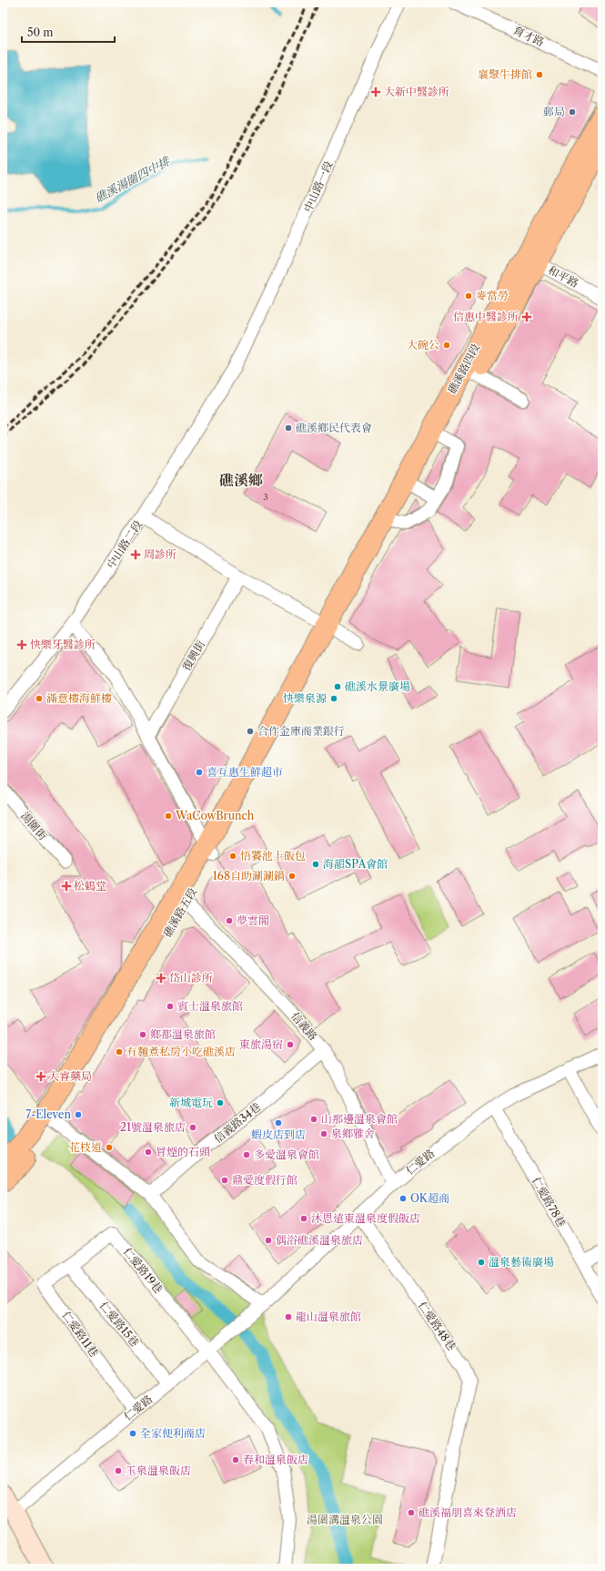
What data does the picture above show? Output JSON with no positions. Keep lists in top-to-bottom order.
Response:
{
  "streets": {
    "main road": ["礁溪路四段", "礁溪路五段"],
    "street": [
      "育才路",
      "中山路一段",
      "和平路",
      "中山路二段",
      "復興街",
      "湯圍街",
      "信義路",
      "信義路34巷",
      "仁愛路",
      "仁愛路78巷",
      "仁愛路19巷",
      "仁愛路15巷",
      "仁愛路48巷",
      "仁愛路11巷"
    ]
  },
  "crossings": [
    ["中山路一段", "中山路二段"],
    ["和平路", "礁溪路四段"],
    ["礁溪路四段", "礁溪路五段"],
    ["礁溪路五段", "信義路"],
    ["信義路", "信義路34巷"],
    ["信義路", "仁愛路"],
    ["仁愛路", "仁愛路78巷"],
    ["仁愛路", "仁愛路19巷"],
    ["仁愛路", "仁愛路15巷"],
    ["仁愛路", "仁愛路48巷"],
    ["仁愛路", "仁愛路11巷"],
    ["仁愛路19巷", "仁愛路15巷"],
    ["仁愛路19巷", "仁愛路11巷"],
    ["仁愛路15巷", "仁愛路11巷"]
  ],
  "districts": ["礁溪鄉"],
  "water": ["礁溪湯圍四中排"],
  "parks": ["湯圍溝溫泉公園"],
  "places": {
    "other": [
      "襄聚牛排館",
      "郵局",
      "麥當勞",
      "大碗公",
      "礁溪鄉民代表會",
      "礁溪水景廣場",
      "滿意樓海鮮樓",
      "快樂泉源",
      "合作金庫商業銀行",
      "喜互惠生鮮超市",
      "WaCowBrunch",
      "悟饕池上飯包",
      "海韻SPA會館",
      "168自助涮涮鍋",
      "夢雲閣",
      "賓士溫泉旅館",
      "鄉都溫泉旅館",
      "東旅湯宿",
      "有麵煮私房小吃礁溪店",
      "新城電玩",
      "7-Eleven",
      "山那邊溫泉會館",
      "蝦皮店到店",
      "21號溫泉旅店",
      "泉鄉雅舍",
      "花枝道",
      "冒煙的石頭",
      "多愛溫泉會館",
      "鼎愛度假行館",
      "OK超商",
      "沐恩遠東溫泉度假飯店",
      "偶浴礁溪溫泉旅店",
      "溫泉藝術廣場",
      "龍山溫泉旅館",
      "全家便利商店",
      "春和溫泉飯店",
      "玉泉溫泉飯店",
      "礁溪福朋喜來登酒店"
    ],
    "health": [
      "大新中醫診所",
      "信惠中醫診所",
      "周診所",
      "快樂牙醫診所",
      "松鶴堂",
      "岱山診所",
      "大睿藥局"
    ]
  },
  "house_numbers": ["3"],
  "scale_bar": "50 m"
}
